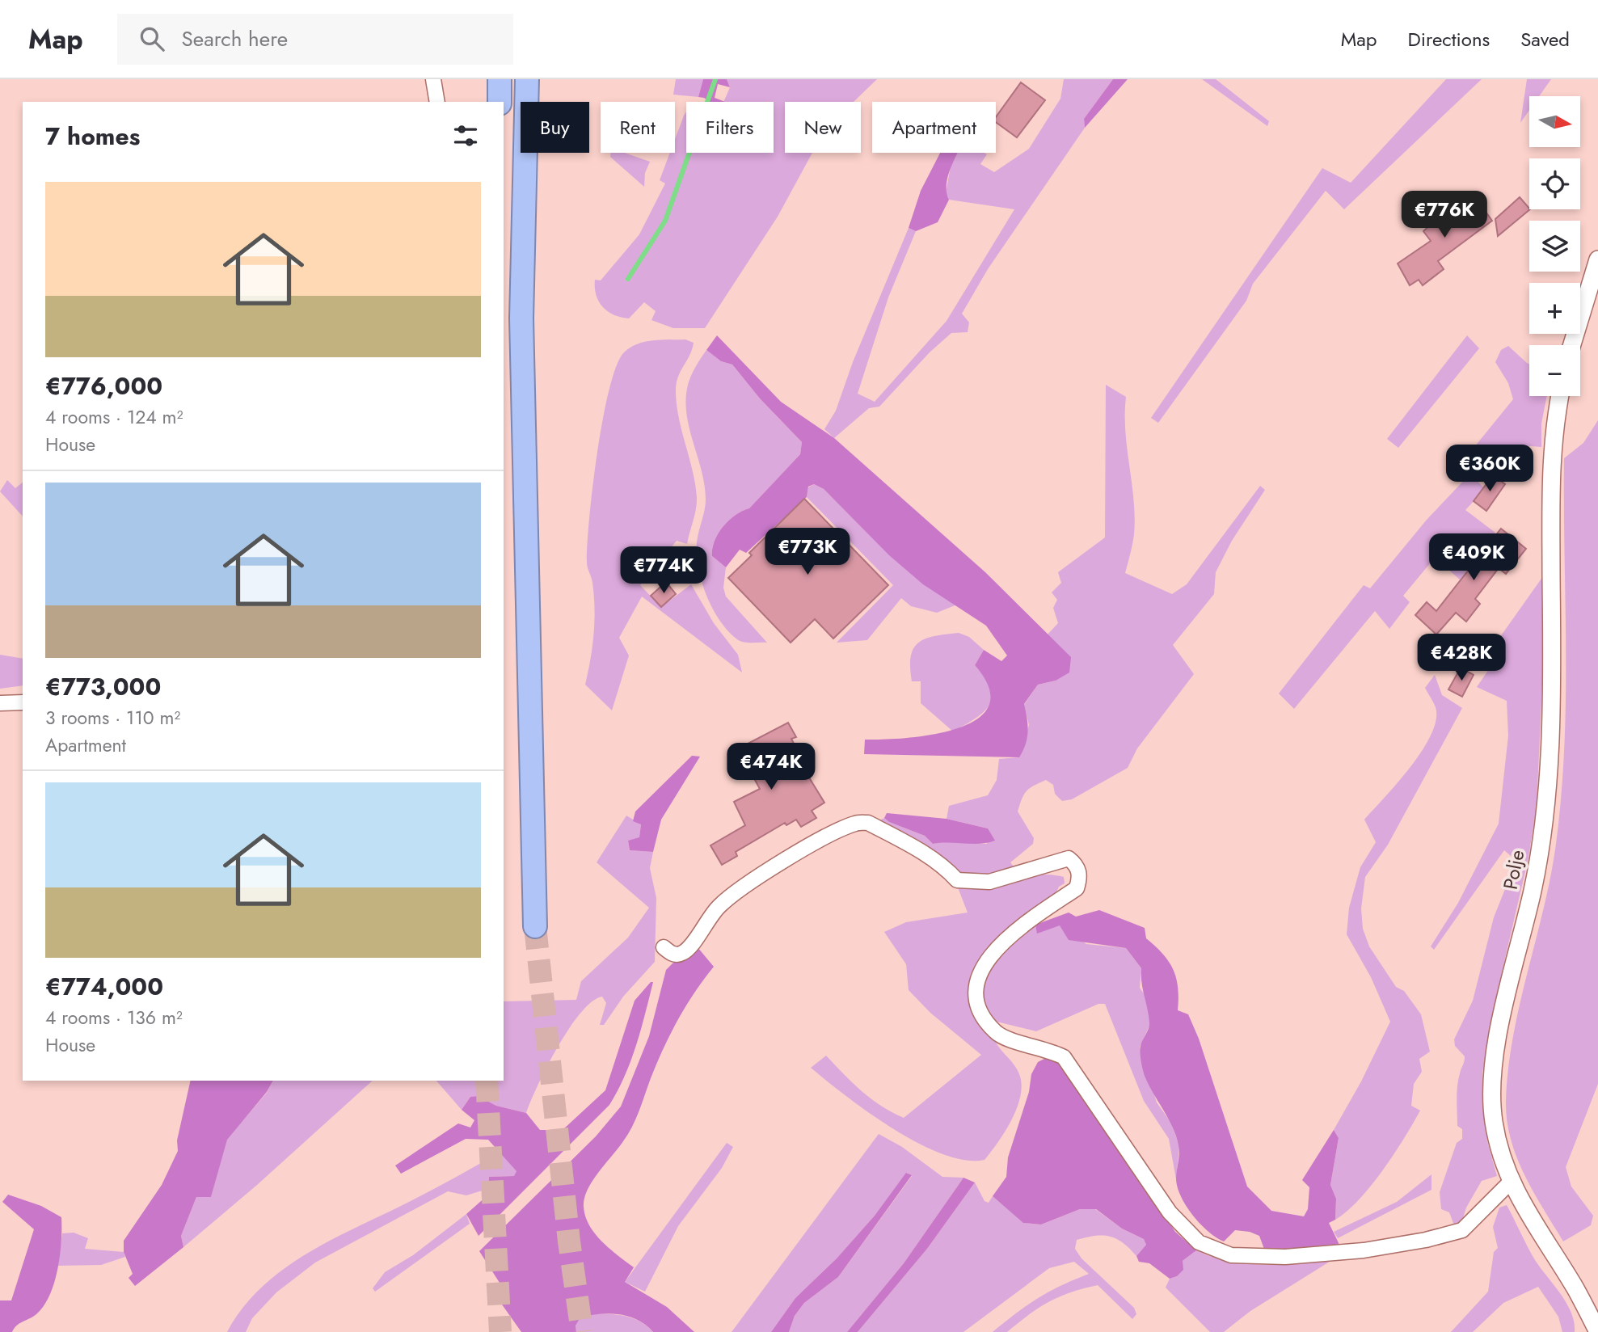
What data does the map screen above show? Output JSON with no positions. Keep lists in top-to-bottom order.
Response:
{
  "streets": {
    "street": ["Polje"]
  },
  "north": "right",
  "page": {
    "header": "Map",
    "search": "Search here",
    "nav": ["Map", "Directions", "Saved"],
    "map_buttons": ["+", "−"],
    "chip": [
      "Buy",
      "Rent",
      "Filters",
      "New",
      "Apartment"
    ],
    "heading": "7 homes",
    "list": [
      {
        "name": "€776,000",
        "note": "4 rooms · 124 m² · House"
      },
      {
        "name": "€773,000",
        "note": "3 rooms · 110 m² · Apartment"
      },
      {
        "name": "€774,000",
        "note": "4 rooms · 136 m² · House"
      }
    ],
    "price": [
      "€776K",
      "€360K",
      "€773K",
      "€409K",
      "€774K",
      "€428K",
      "€474K"
    ]
  }
}
